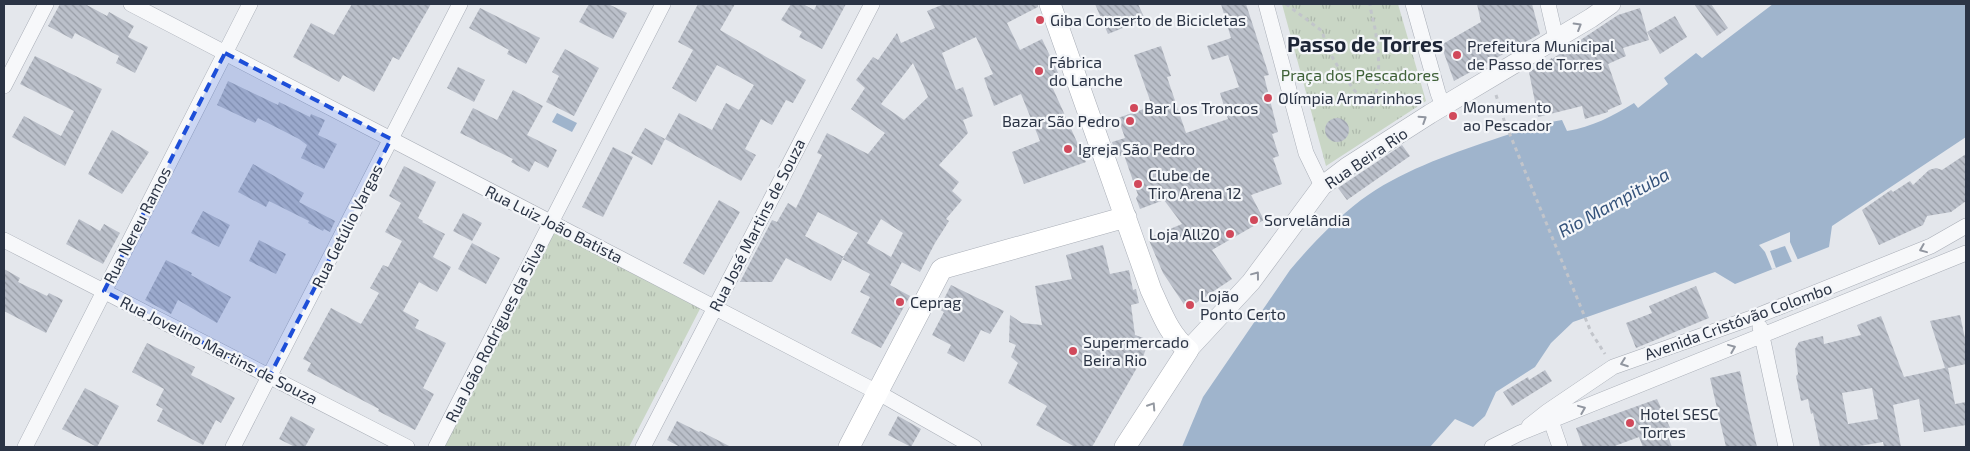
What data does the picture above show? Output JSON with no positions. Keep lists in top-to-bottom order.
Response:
{
  "streets": {
    "main road": ["Rua Beira Rio"],
    "street": [
      "Rua Luiz João Batista",
      "Rua Nereu Ramos",
      "Rua José Martins de Souza",
      "Rua Getúlio Vargas",
      "Avenida Cristóvão Colombo",
      "Rua João Rodrigues da Silva",
      "Rua Jovelino Martins de Souza"
    ]
  },
  "crossings": [
    ["Rua Luiz João Batista", "Rua Nereu Ramos"],
    ["Rua Luiz João Batista", "Rua José Martins de Souza"],
    ["Rua Luiz João Batista", "Rua Getúlio Vargas"],
    ["Rua Luiz João Batista", "Rua João Rodrigues da Silva"],
    ["Rua Nereu Ramos", "Rua Jovelino Martins de Souza"],
    ["Rua Getúlio Vargas", "Rua Jovelino Martins de Souza"]
  ],
  "one_way": ["Rua Beira Rio"],
  "districts": ["Passo de Torres"],
  "water": ["Rio Mampituba"],
  "parks": ["Praça dos Pescadores"],
  "places": [
    "Giba Conserto de Bicicletas",
    "Prefeitura Municipal de Passo de Torres",
    "Fábrica do Lanche",
    "Olímpia Armarinhos",
    "Bar Los Troncos",
    "Monumento ao Pescador",
    "Bazar São Pedro",
    "Igreja São Pedro",
    "Clube de Tiro Arena 12",
    "Sorvelândia",
    "Loja All20",
    "Ceprag",
    "Lojão Ponto Certo",
    "Supermercado Beira Rio",
    "Hotel SESC Torres"
  ]
}
